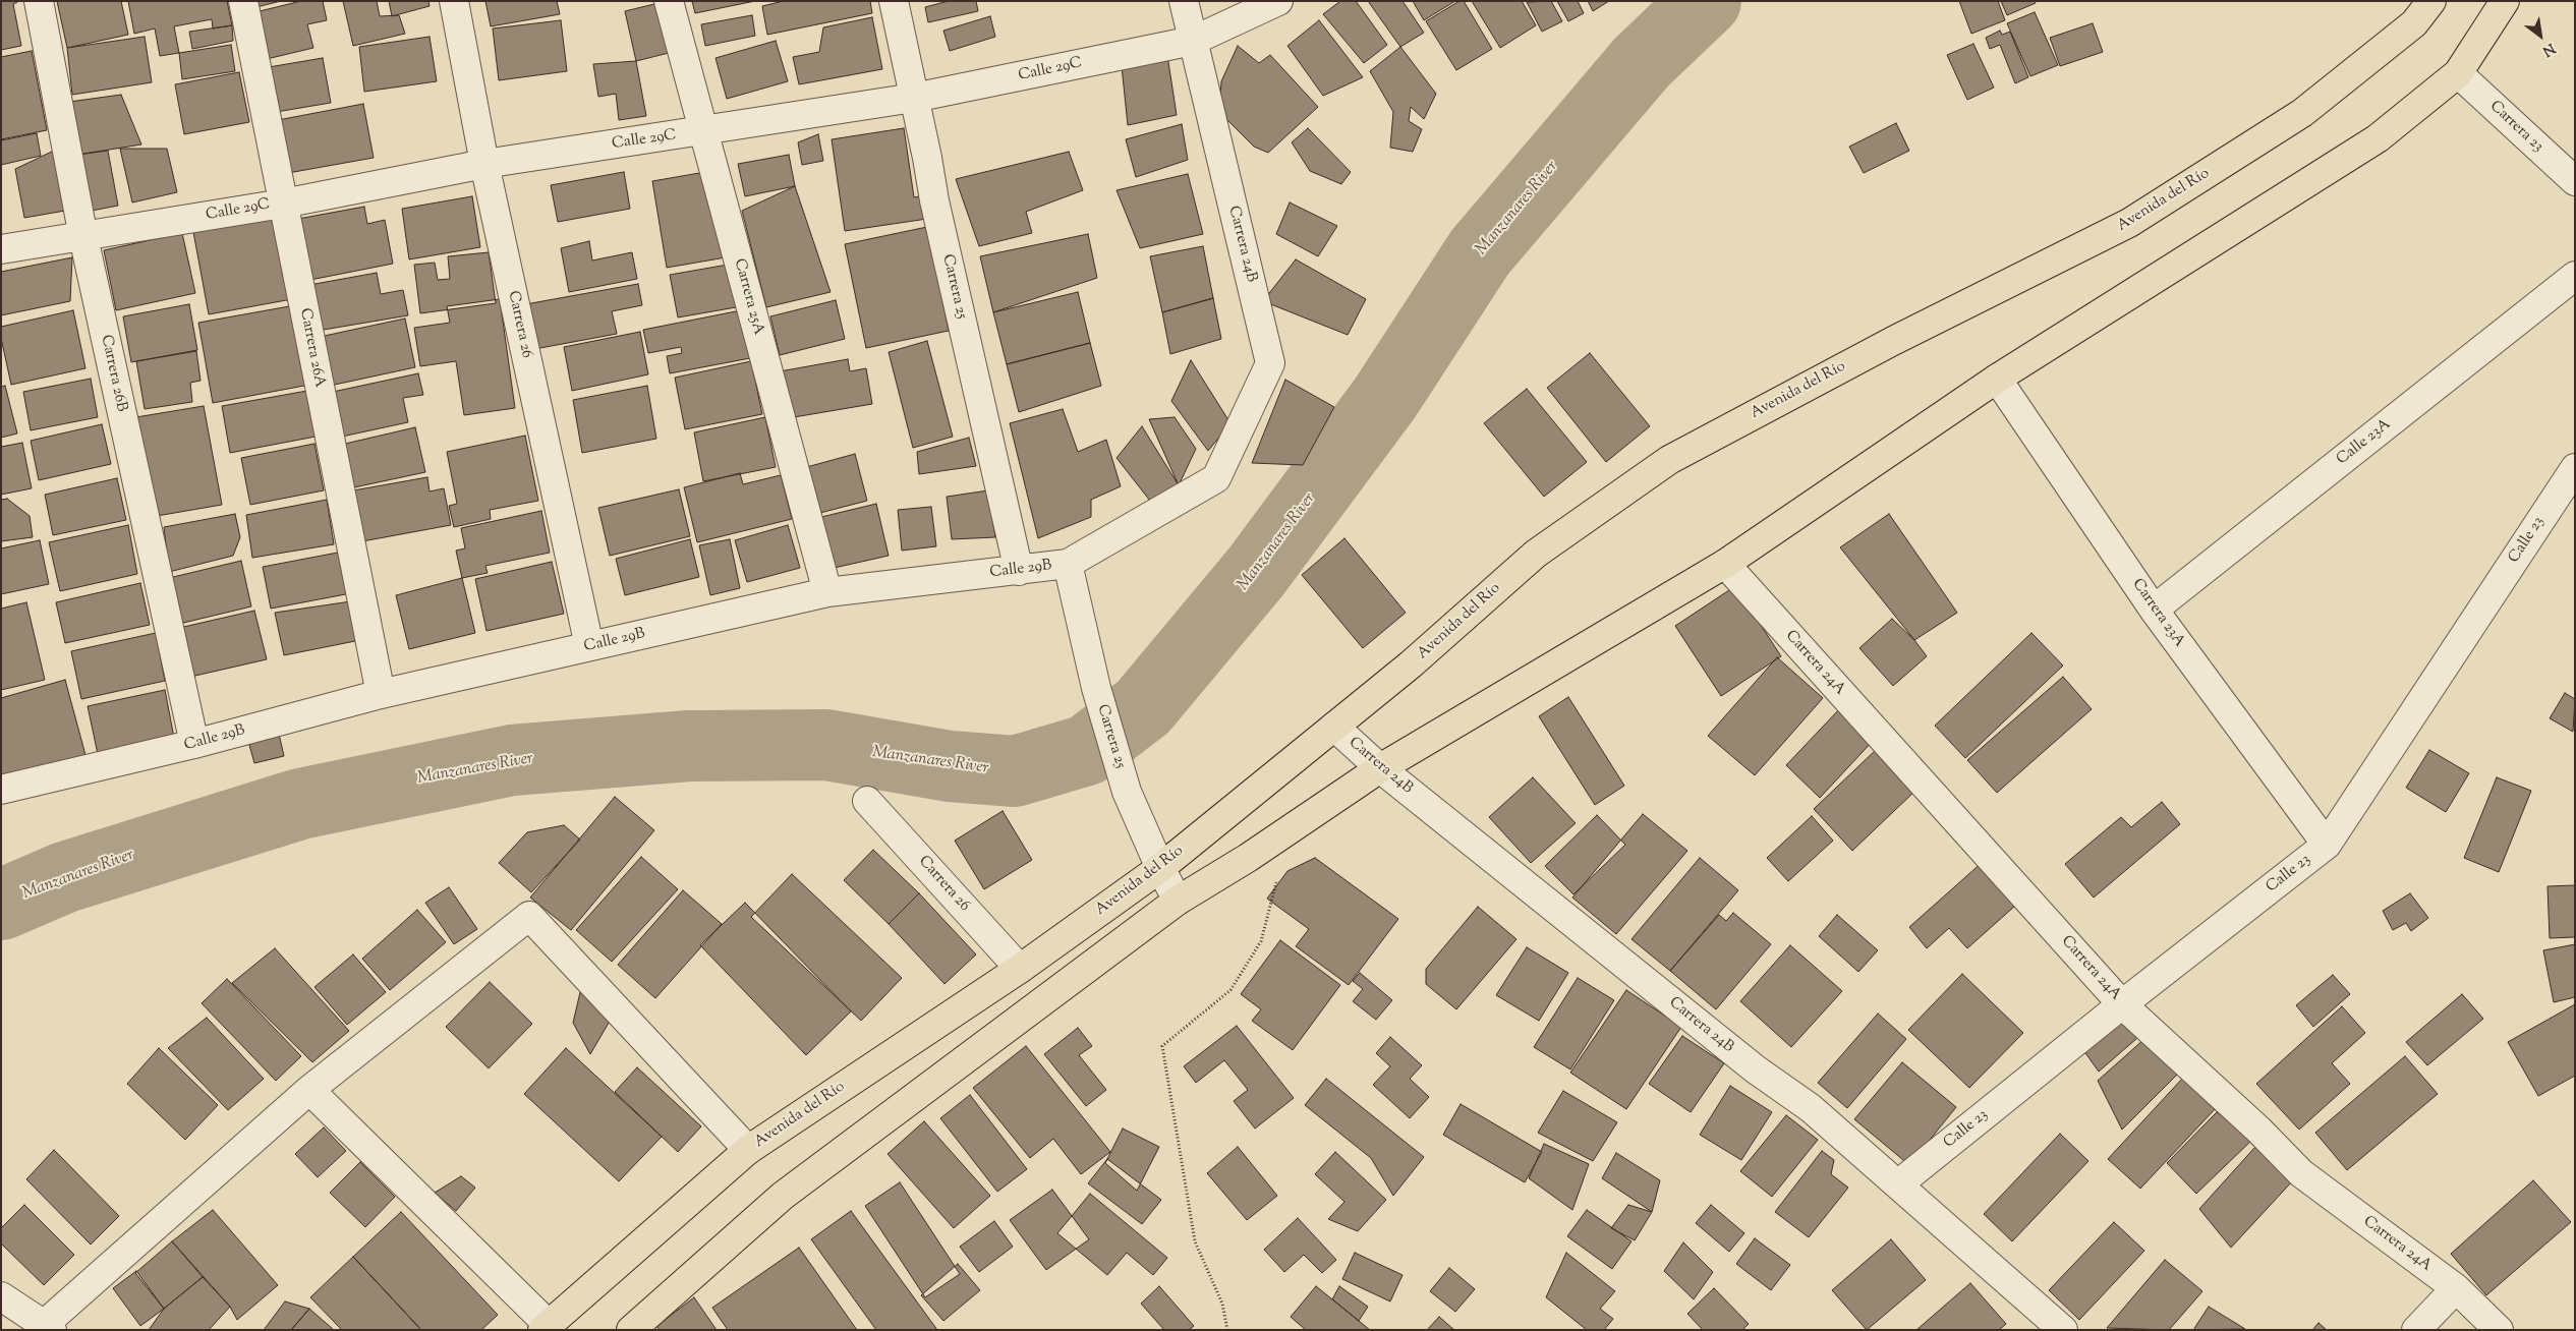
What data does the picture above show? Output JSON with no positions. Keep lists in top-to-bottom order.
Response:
{
  "streets": {
    "main road": ["Avenida del Río"],
    "street": [
      "Calle 29C",
      "Carrera 23",
      "Carrera 24B",
      "Carrera 25",
      "Carrera 25A",
      "Carrera 26",
      "Carrera 26A",
      "Carrera 26B",
      "Calle 23A",
      "Calle 23",
      "Calle 29B",
      "Carrera 23A",
      "Carrera 24A"
    ]
  },
  "crossings": [
    ["Calle 29C", "Carrera 24B"],
    ["Calle 29C", "Carrera 25"],
    ["Calle 29C", "Carrera 25A"],
    ["Calle 29C", "Carrera 26"],
    ["Calle 29C", "Carrera 26A"],
    ["Calle 29C", "Carrera 26B"],
    ["Avenida del Río", "Carrera 24B"],
    ["Avenida del Río", "Carrera 25"],
    ["Avenida del Río", "Carrera 26"],
    ["Carrera 24B", "Calle 23"],
    ["Carrera 24B", "Calle 29B"],
    ["Carrera 25", "Calle 29B"],
    ["Carrera 25A", "Calle 29B"],
    ["Carrera 26", "Calle 29B"],
    ["Carrera 26A", "Calle 29B"],
    ["Carrera 26B", "Calle 29B"],
    ["Calle 23A", "Carrera 23A"],
    ["Calle 23", "Carrera 23A"],
    ["Calle 23", "Carrera 24A"]
  ],
  "water": ["Manzanares River"],
  "north": "bottom right"
}
